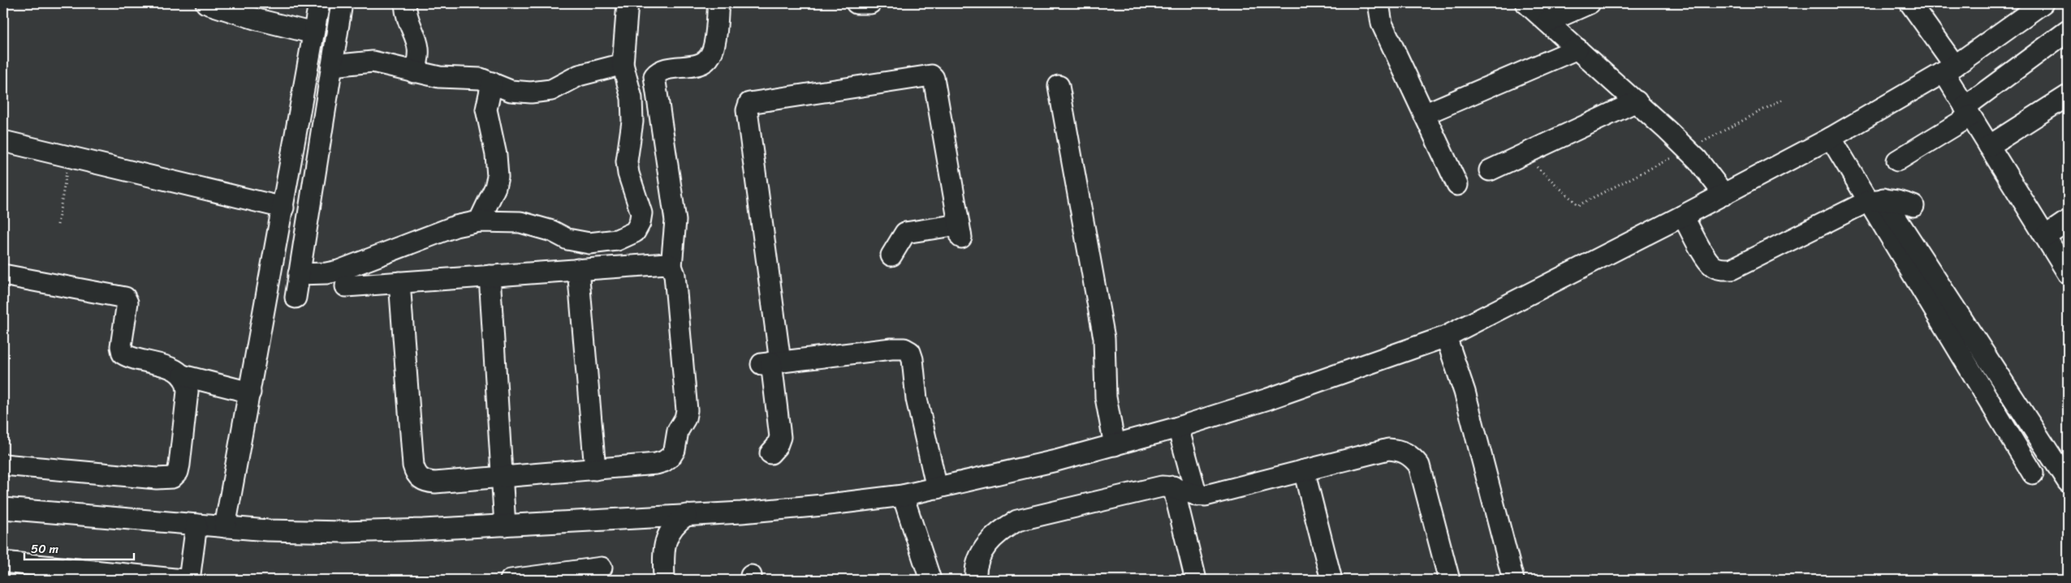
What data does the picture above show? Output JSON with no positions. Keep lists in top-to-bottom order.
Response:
{
  "scale_bar": "50 m"
}
